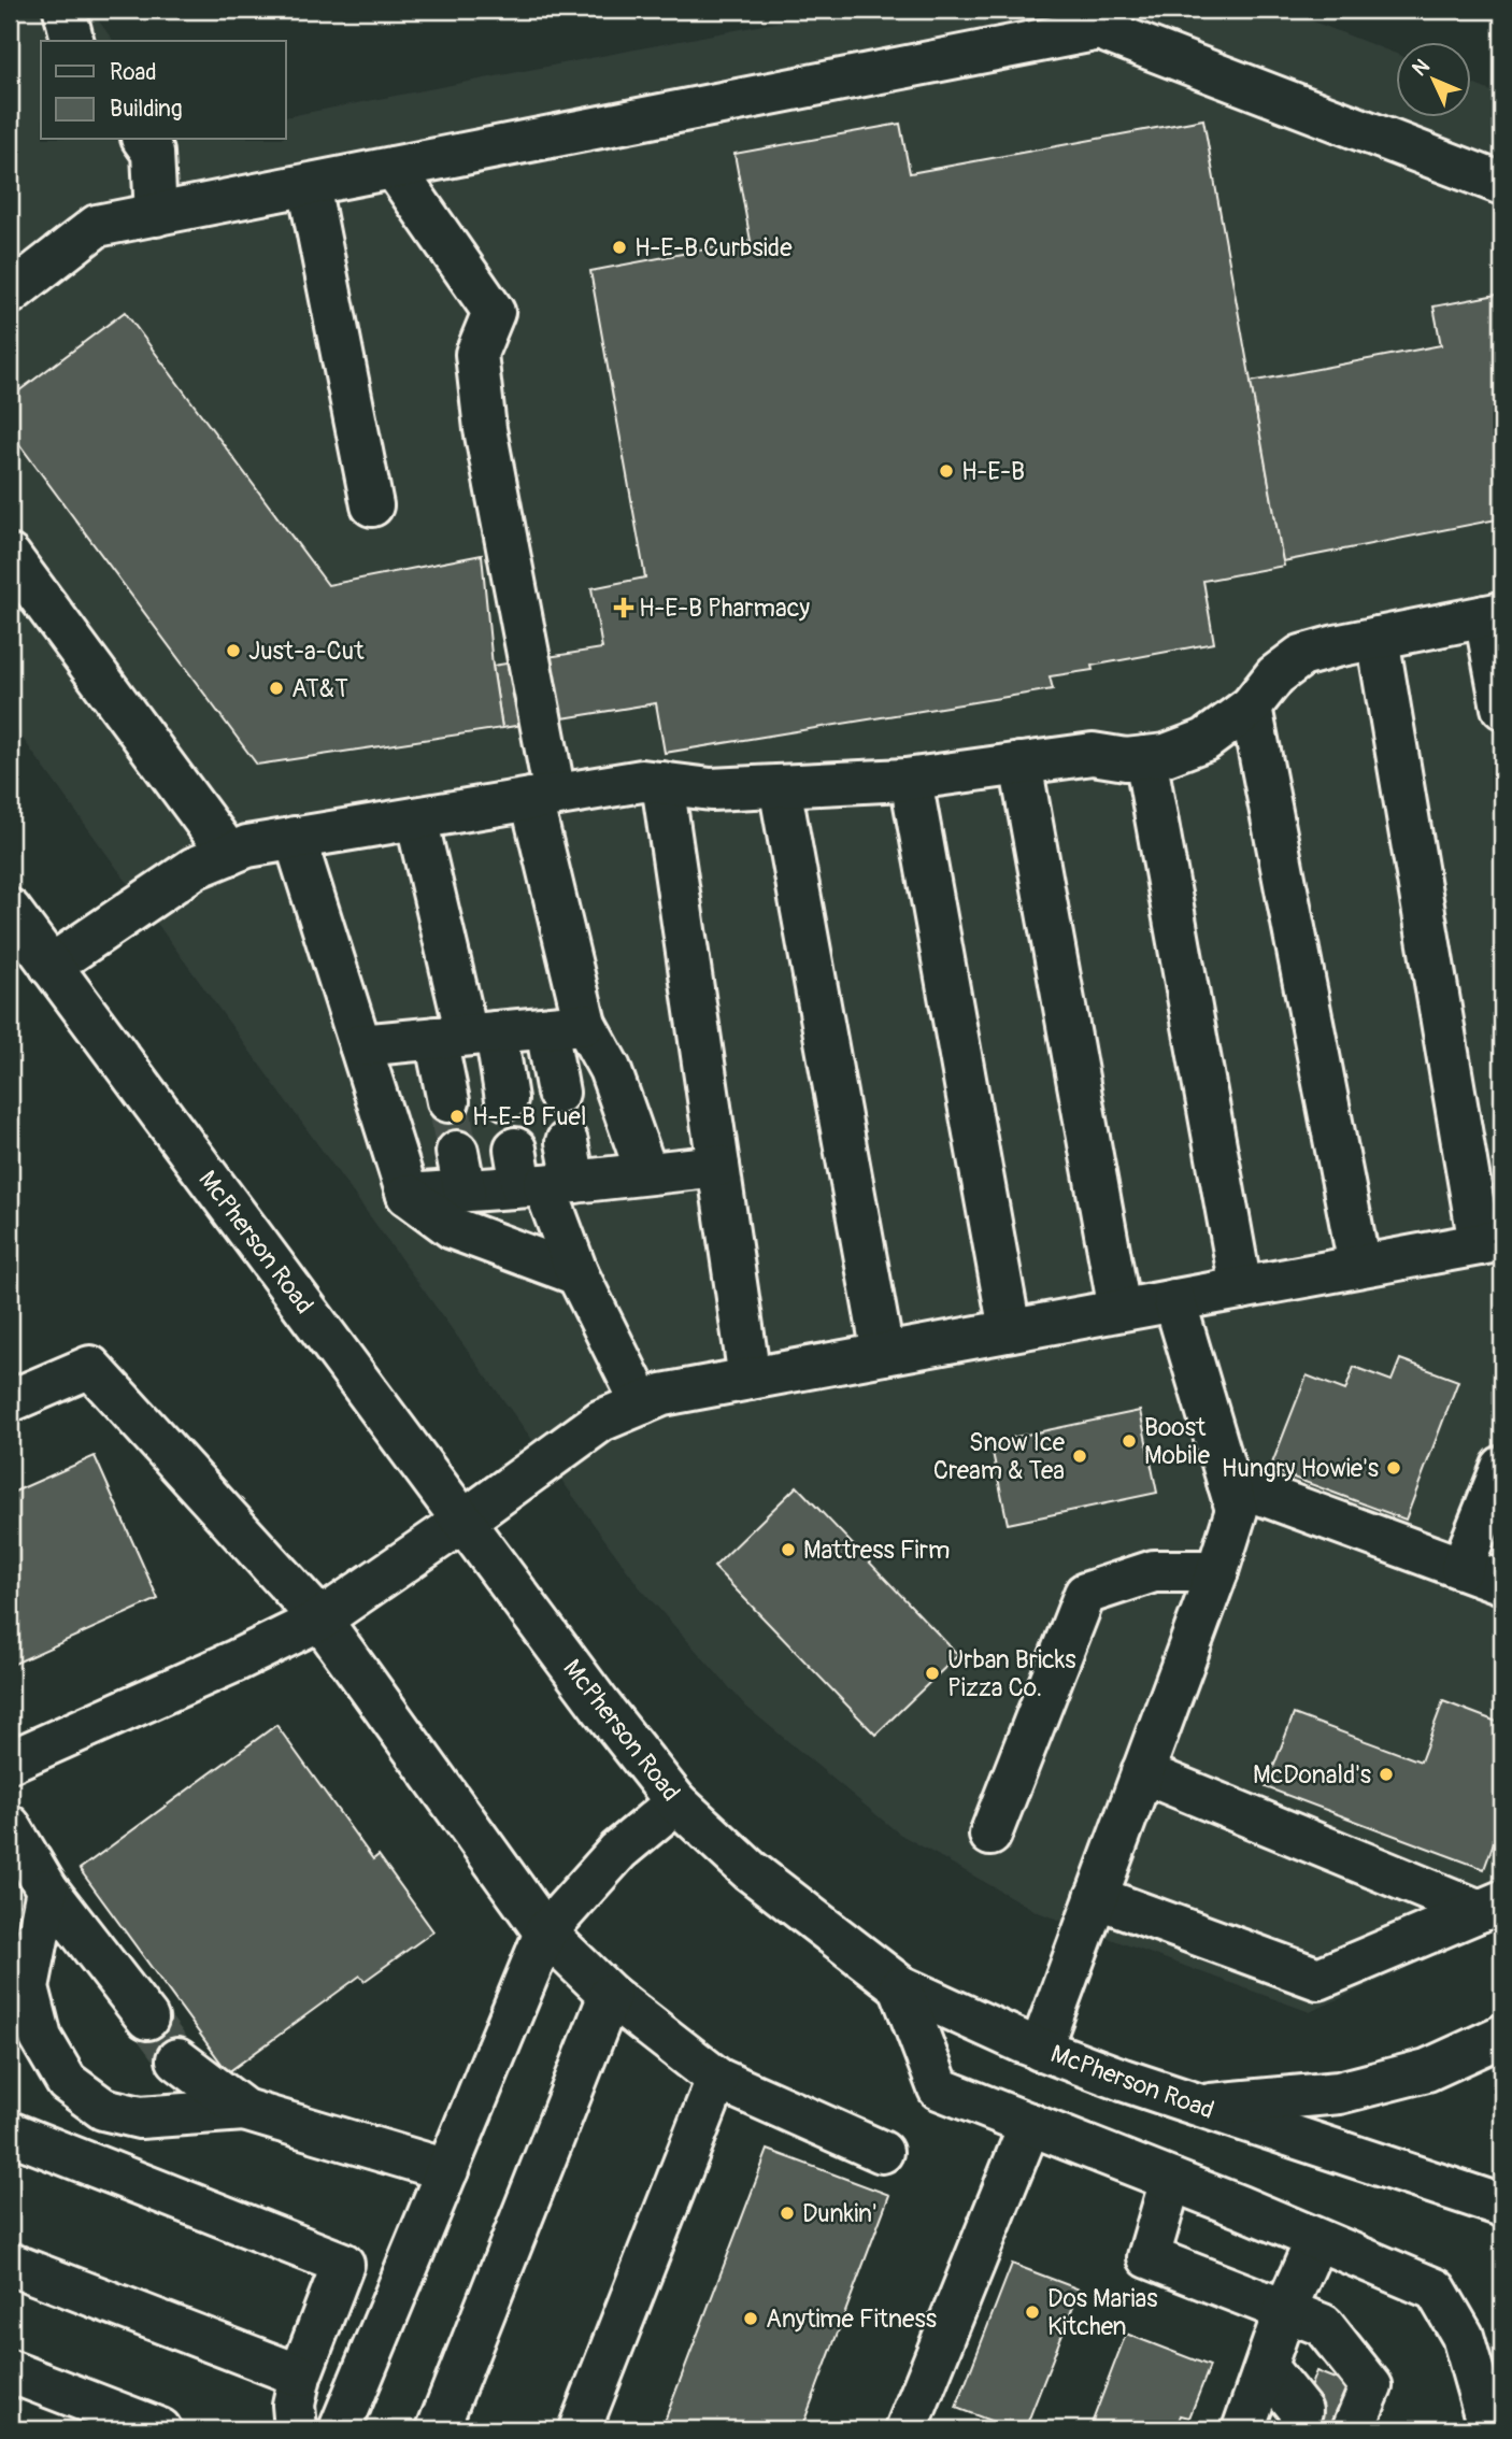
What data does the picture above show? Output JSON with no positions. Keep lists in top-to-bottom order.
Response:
{
  "streets": {
    "main road": ["McPherson Road"]
  },
  "places": {
    "other": [
      "H-E-B Curbside",
      "H-E-B",
      "Just-a-Cut",
      "AT&T",
      "H-E-B Fuel",
      "Boost Mobile",
      "Snow Ice Cream & Tea",
      "Hungry Howie's",
      "Mattress Firm",
      "Urban Bricks Pizza Co.",
      "McDonald's",
      "Dunkin'",
      "Dos Marias Kitchen",
      "Anytime Fitness"
    ],
    "health": ["H-E-B Pharmacy"]
  },
  "legend": ["Road", "Building"],
  "north": "top left"
}
